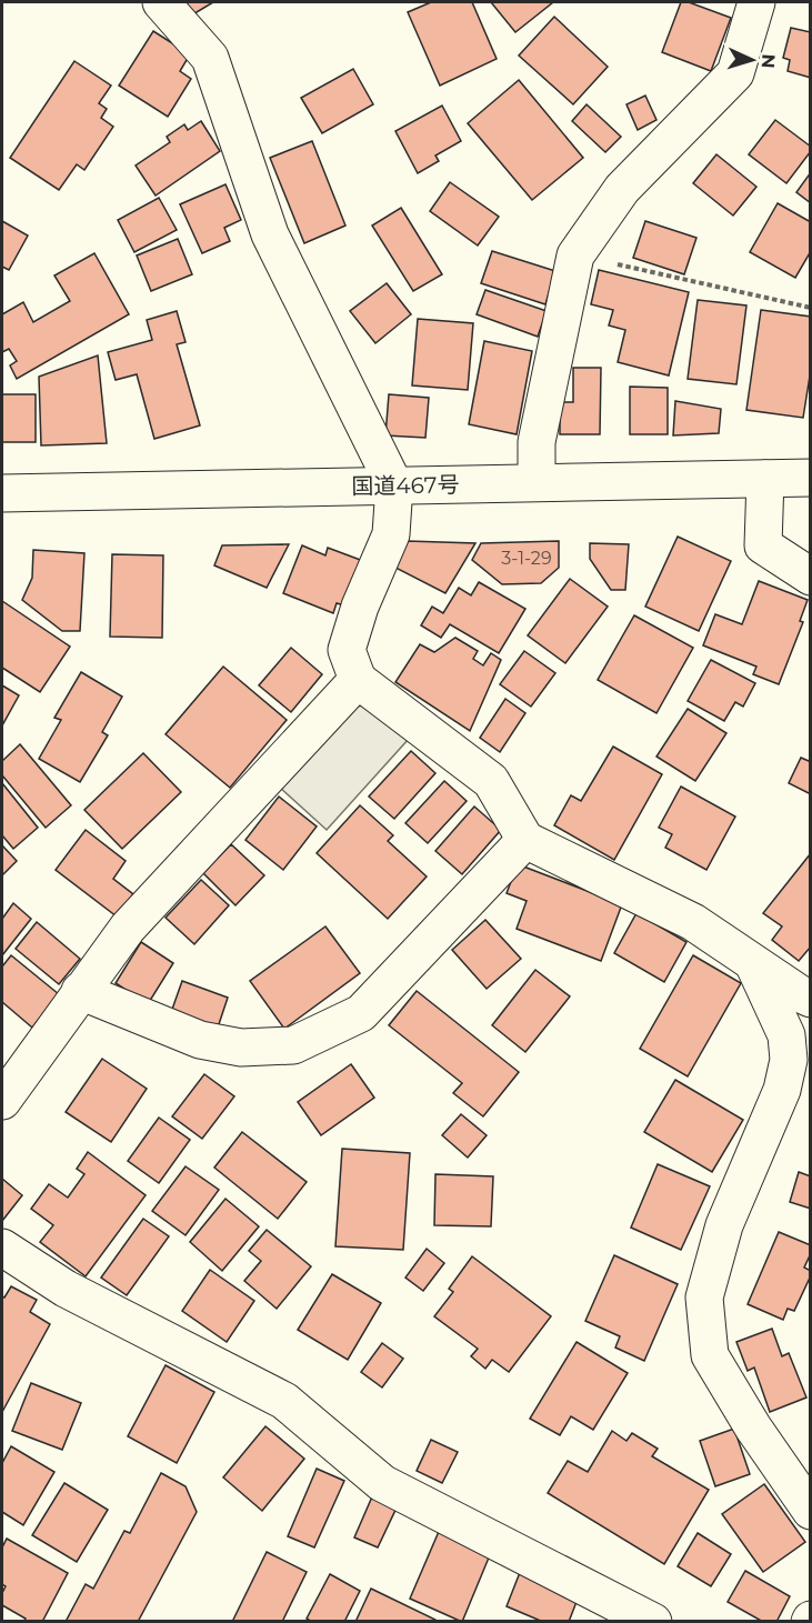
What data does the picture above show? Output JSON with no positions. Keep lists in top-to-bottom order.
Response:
{
  "streets": {
    "main road": ["国道467号"]
  },
  "house_numbers": ["3-1-29"],
  "north": "right"
}
